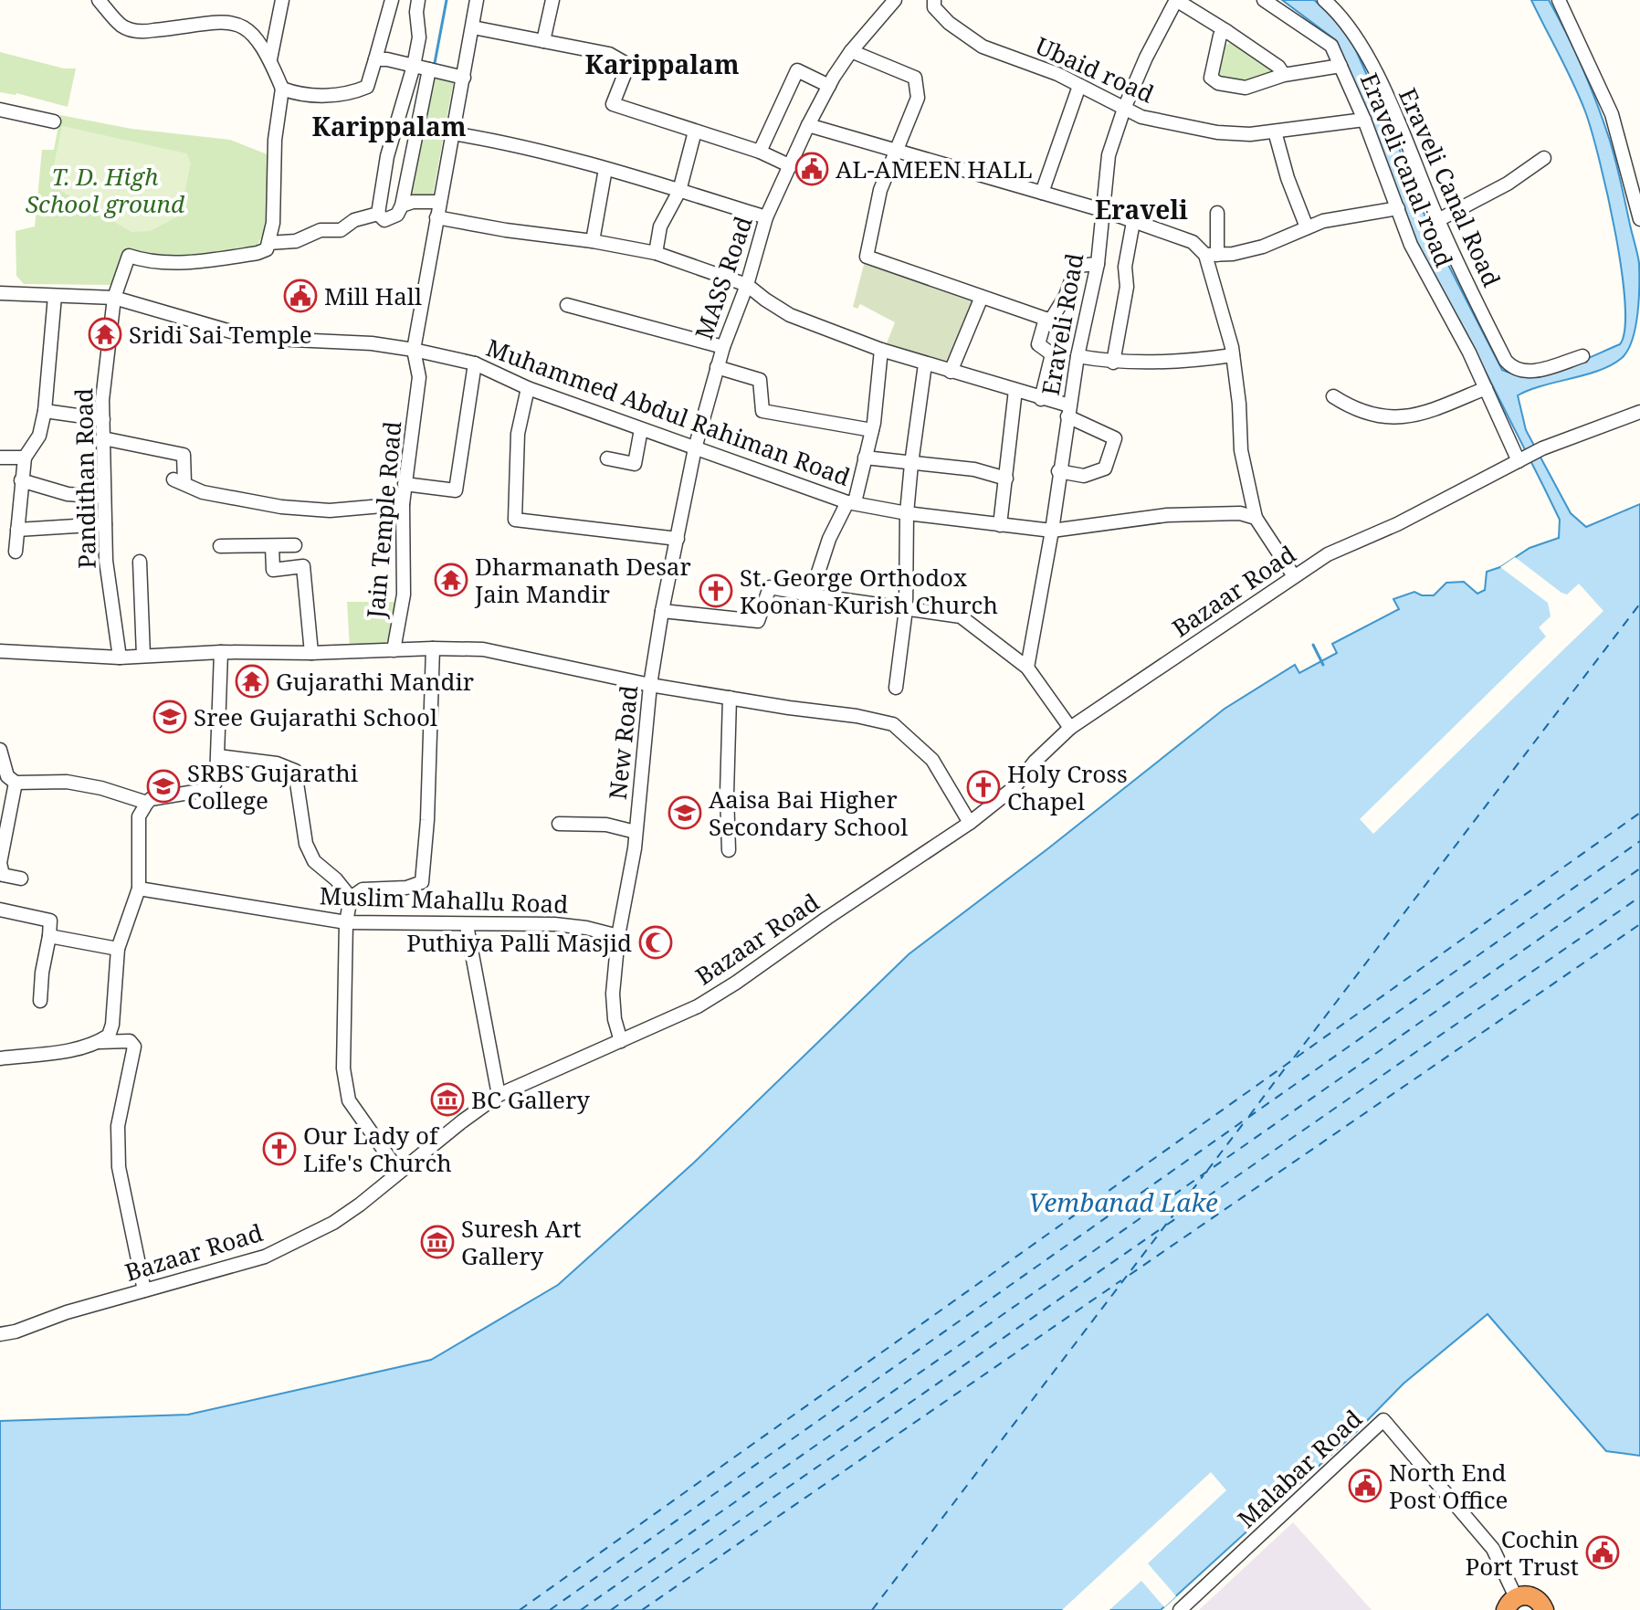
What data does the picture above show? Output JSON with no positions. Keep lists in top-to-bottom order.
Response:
{
  "streets": {
    "street": [
      "Ubaid road",
      "Eraveli canal road",
      "Eraveli Canal Road",
      "MASS Road",
      "Eraveli Road",
      "Muhammed Abdul Rahiman Road",
      "Pandithan Road",
      "Jain Temple Road",
      "Bazaar Road",
      "New Road",
      "Muslim Mahallu Road",
      "Malabar Road"
    ]
  },
  "crossings": [
    ["Ubaid road", "Eraveli canal road"],
    ["Ubaid road", "Eraveli Road"],
    ["Eraveli canal road", "Bazaar Road"],
    ["MASS Road", "Muhammed Abdul Rahiman Road"],
    ["MASS Road", "New Road"],
    ["Eraveli Road", "Muhammed Abdul Rahiman Road"],
    ["Muhammed Abdul Rahiman Road", "Pandithan Road"],
    ["Muhammed Abdul Rahiman Road", "Jain Temple Road"],
    ["Muhammed Abdul Rahiman Road", "New Road"],
    ["Bazaar Road", "New Road"],
    ["New Road", "Muslim Mahallu Road"]
  ],
  "districts": ["Karippalam", "Karippalam", "Eraveli"],
  "water": ["Vembanad Lake"],
  "parks": ["T. D. High School ground"],
  "places": {
    "public building": [
      "AL-AMEEN HALL",
      "Mill Hall",
      "North End Post Office",
      "Cochin Port Trust"
    ],
    "temple": ["Sridi Sai Temple", "Dharmanath Desar Jain Mandir", "Gujarathi Mandir"],
    "church": ["St. George Orthodox Koonan Kurish Church", "Holy Cross Chapel", "Our Lady of Life's Church"],
    "school or university": ["Sree Gujarathi School", "SRBS Gujarathi College", "Aaisa Bai Higher Secondary School"],
    "mosque": ["Puthiya Palli Masjid"],
    "museum": ["BC Gallery", "Suresh Art Gallery"]
  }
}
